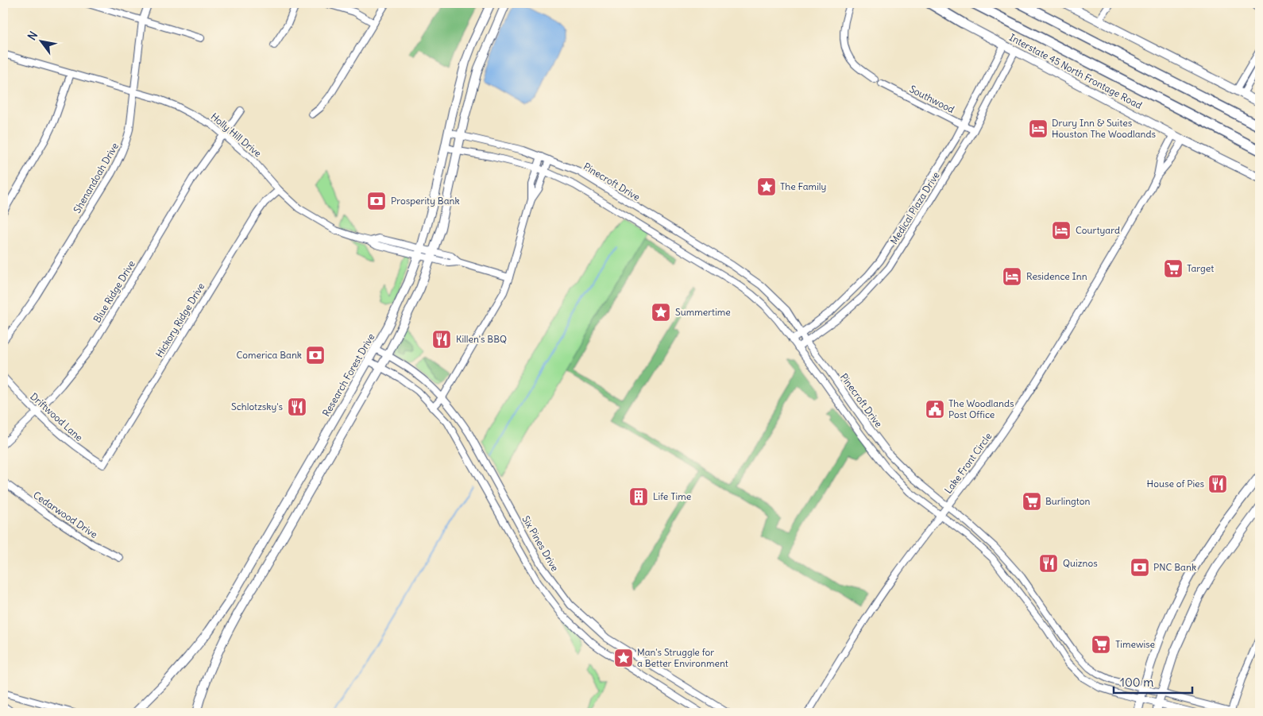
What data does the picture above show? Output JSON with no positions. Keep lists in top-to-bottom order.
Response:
{
  "streets": {
    "main road": ["Interstate 45 North Frontage Road", "Research Forest Drive"],
    "street": [
      "Southwood",
      "Holly Hill Drive",
      "Shenandoah Drive",
      "Pinecroft Drive",
      "Medical Plaza Drive",
      "Blue Ridge Drive",
      "Hickory Ridge Drive",
      "Driftwood Lane",
      "Lake Front Circle",
      "Cedarwood Drive",
      "Six Pines Drive"
    ]
  },
  "crossings": [
    ["Interstate 45 North Frontage Road", "Medical Plaza Drive"],
    ["Interstate 45 North Frontage Road", "Lake Front Circle"],
    ["Southwood", "Medical Plaza Drive"],
    ["Holly Hill Drive", "Shenandoah Drive"],
    ["Holly Hill Drive", "Blue Ridge Drive"],
    ["Holly Hill Drive", "Hickory Ridge Drive"],
    ["Holly Hill Drive", "Research Forest Drive"],
    ["Pinecroft Drive", "Medical Plaza Drive"],
    ["Pinecroft Drive", "Research Forest Drive"],
    ["Pinecroft Drive", "Lake Front Circle"],
    ["Blue Ridge Drive", "Driftwood Lane"],
    ["Hickory Ridge Drive", "Driftwood Lane"],
    ["Research Forest Drive", "Six Pines Drive"]
  ],
  "places": {
    "hotel": ["Drury Inn & Suites Houston The Woodlands", "Courtyard", "Residence Inn"],
    "place": ["The Family", "Summertime", "Man's Struggle for a Better Environment"],
    "bank": ["Prosperity Bank", "Comerica Bank", "PNC Bank"],
    "supermarket": ["Target", "Burlington", "Timewise"],
    "restaurant": [
      "Killen's BBQ",
      "Schlotzsky's",
      "House of Pies",
      "Quiznos"
    ],
    "public building": ["The Woodlands Post Office"],
    "building": ["Life Time"]
  },
  "scale_bar": "100 m",
  "north": "top left"
}
